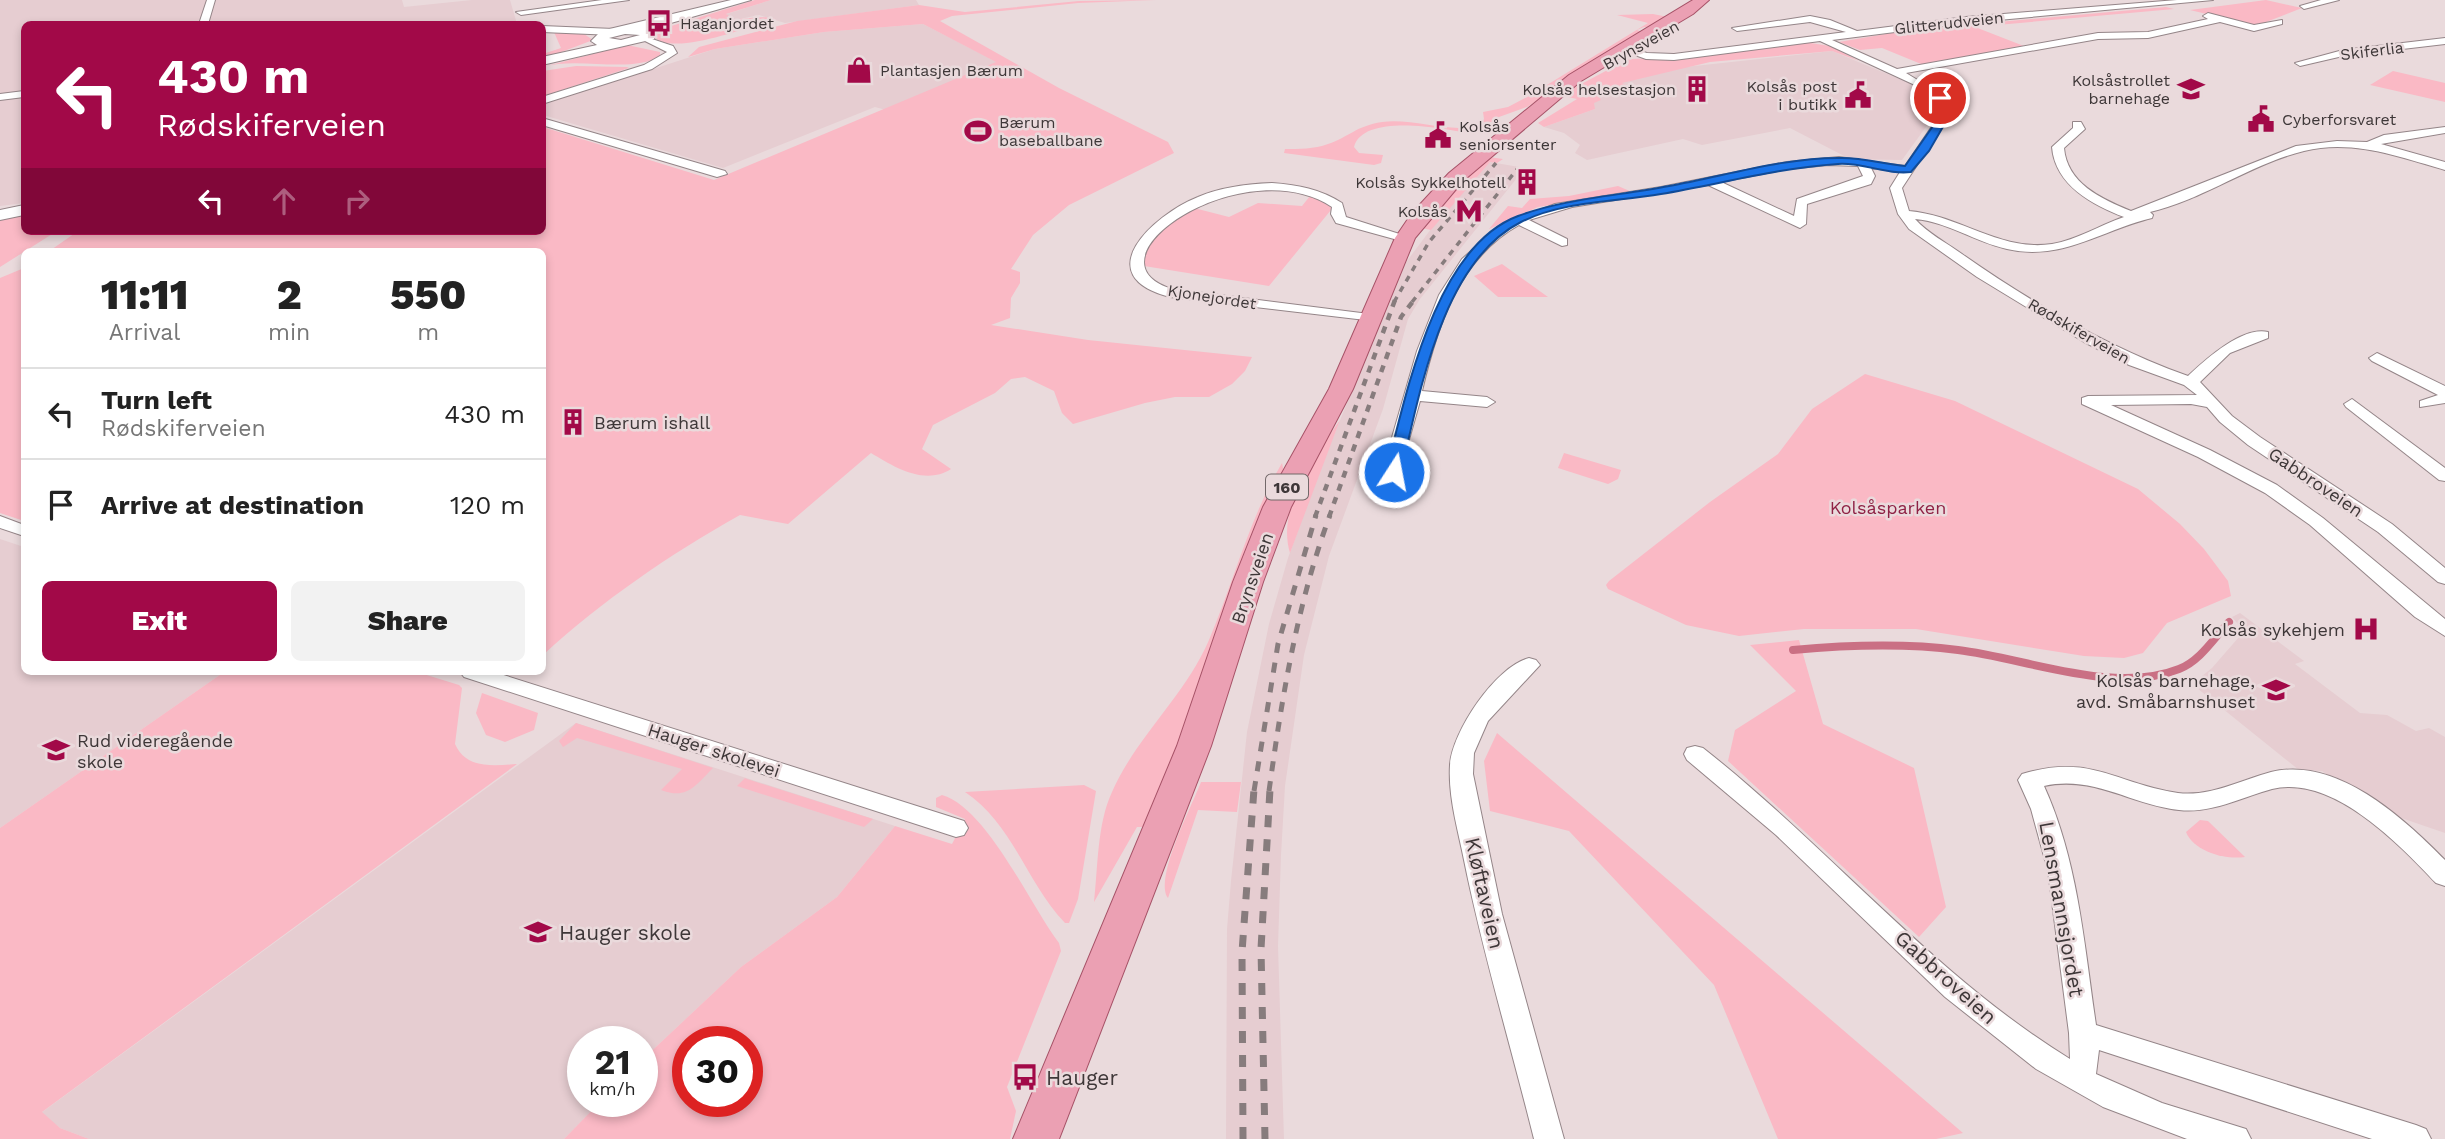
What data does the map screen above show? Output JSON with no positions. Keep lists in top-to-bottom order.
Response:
{
  "streets": {
    "main road": ["Brynsveien", "160"],
    "street": [
      "Glitterudveien",
      "Skiferlia",
      "Kjonejordet",
      "Rødskiferveien",
      "Gabbroveien",
      "Hauger skolevei",
      "Kløftaveien",
      "Lensmannsjordet"
    ]
  },
  "crossings": [
    ["Glitterudveien", "Brynsveien"],
    ["Brynsveien", "Kjonejordet"],
    ["Rødskiferveien", "Gabbroveien"],
    ["Gabbroveien", "Lensmannsjordet"]
  ],
  "parks": ["Kolsåsparken"],
  "places": {
    "bus stop": ["Haganjordet", "Hauger"],
    "shop": ["Plantasjen Bærum"],
    "building": ["Kolsås helsestasjon", "Kolsås Sykkelhotell", "Bærum ishall"],
    "school or university": [
      "Kolsåstrollet barnehage",
      "Kolsås barnehage, avd. Småbarnshuset",
      "Rud videregående skole",
      "Hauger skole"
    ],
    "public building": ["Kolsås post i butikk", "Cyberforsvaret", "Kolsås seniorsenter"],
    "sports": ["Bærum baseballbane"],
    "metro station": ["Kolsås"],
    "hospital": ["Kolsås sykehjem"]
  },
  "page": {
    "turn": ["430 m", "Rødskiferveien"],
    "eta": [
      "11:11",
      "Arrival",
      "2",
      "min",
      "550",
      "m"
    ],
    "list": [
      {
        "name": "Turn left",
        "note": "Rødskiferveien",
        "value": "430 m"
      },
      {
        "name": "Arrive at destination",
        "value": "120 m"
      }
    ],
    "buttons": ["Exit", "Share"],
    "speed": "21 km/h",
    "limit": "30"
  }
}
